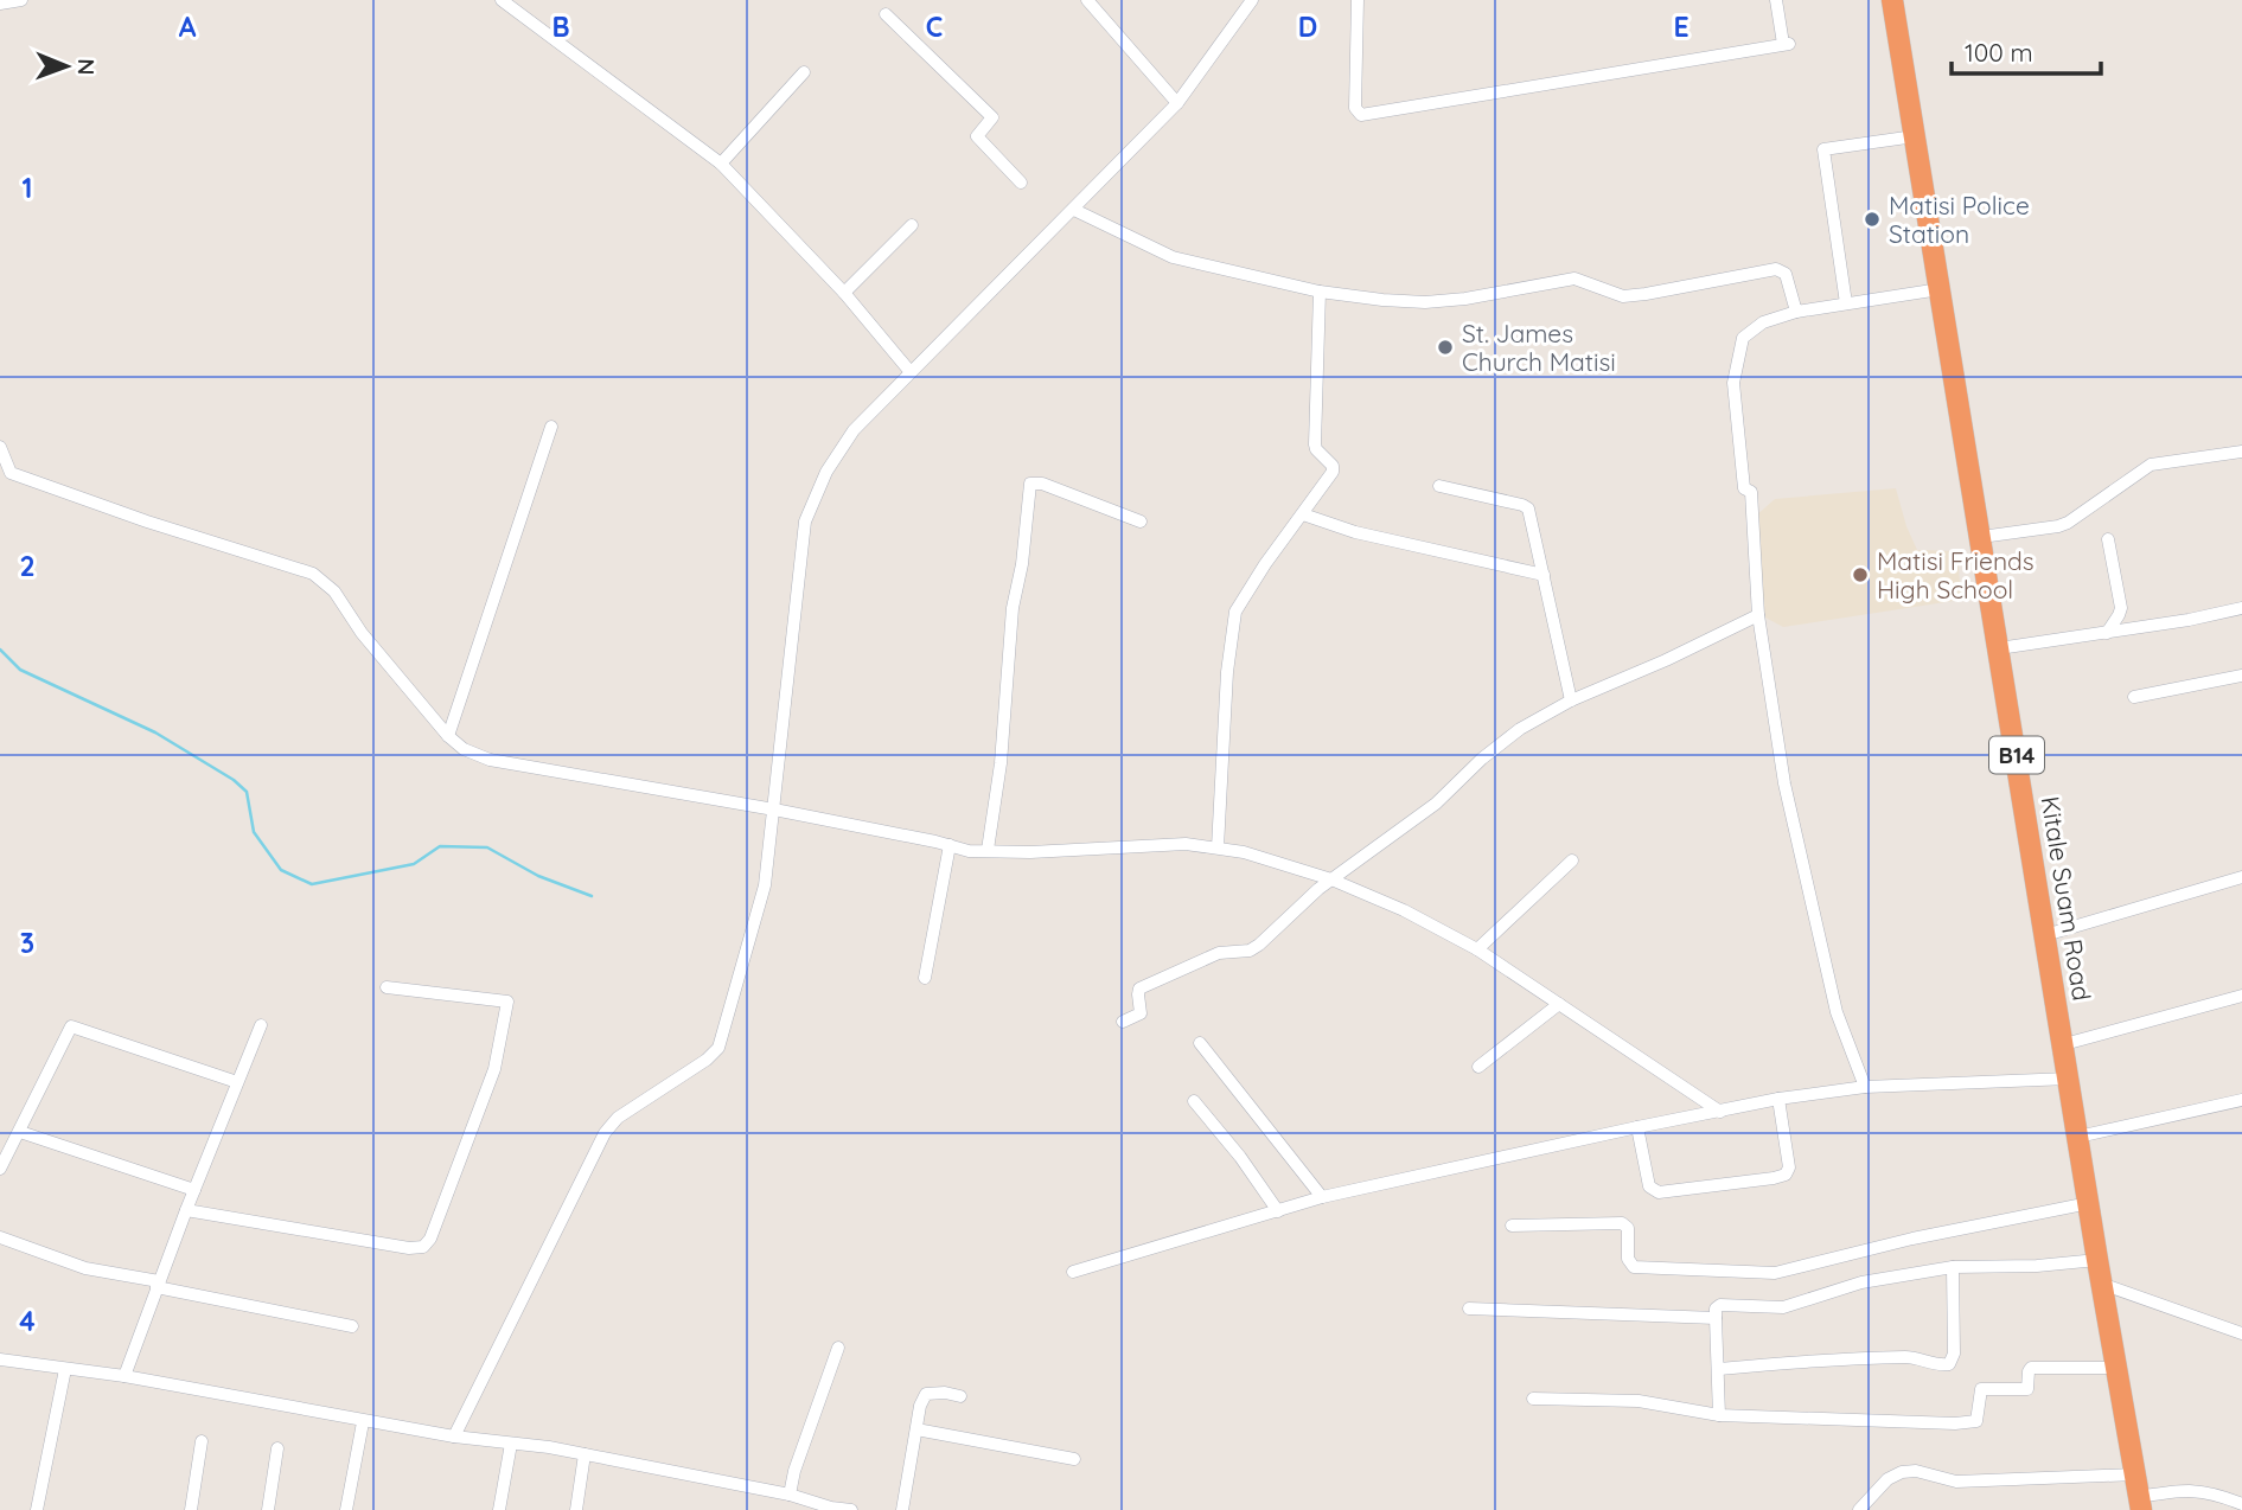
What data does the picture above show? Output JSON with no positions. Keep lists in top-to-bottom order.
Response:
{
  "streets": {
    "highway": ["B14", "Kitale Suam Road"]
  },
  "places": ["Matisi Police Station", "St. James Church Matisi", "Matisi Friends High School"],
  "scale_bar": "100 m",
  "north": "right",
  "grid": {
    "columns": [
      "A",
      "B",
      "C",
      "D",
      "E"
    ],
    "rows": [
      "1",
      "2",
      "3",
      "4"
    ]
  }
}
